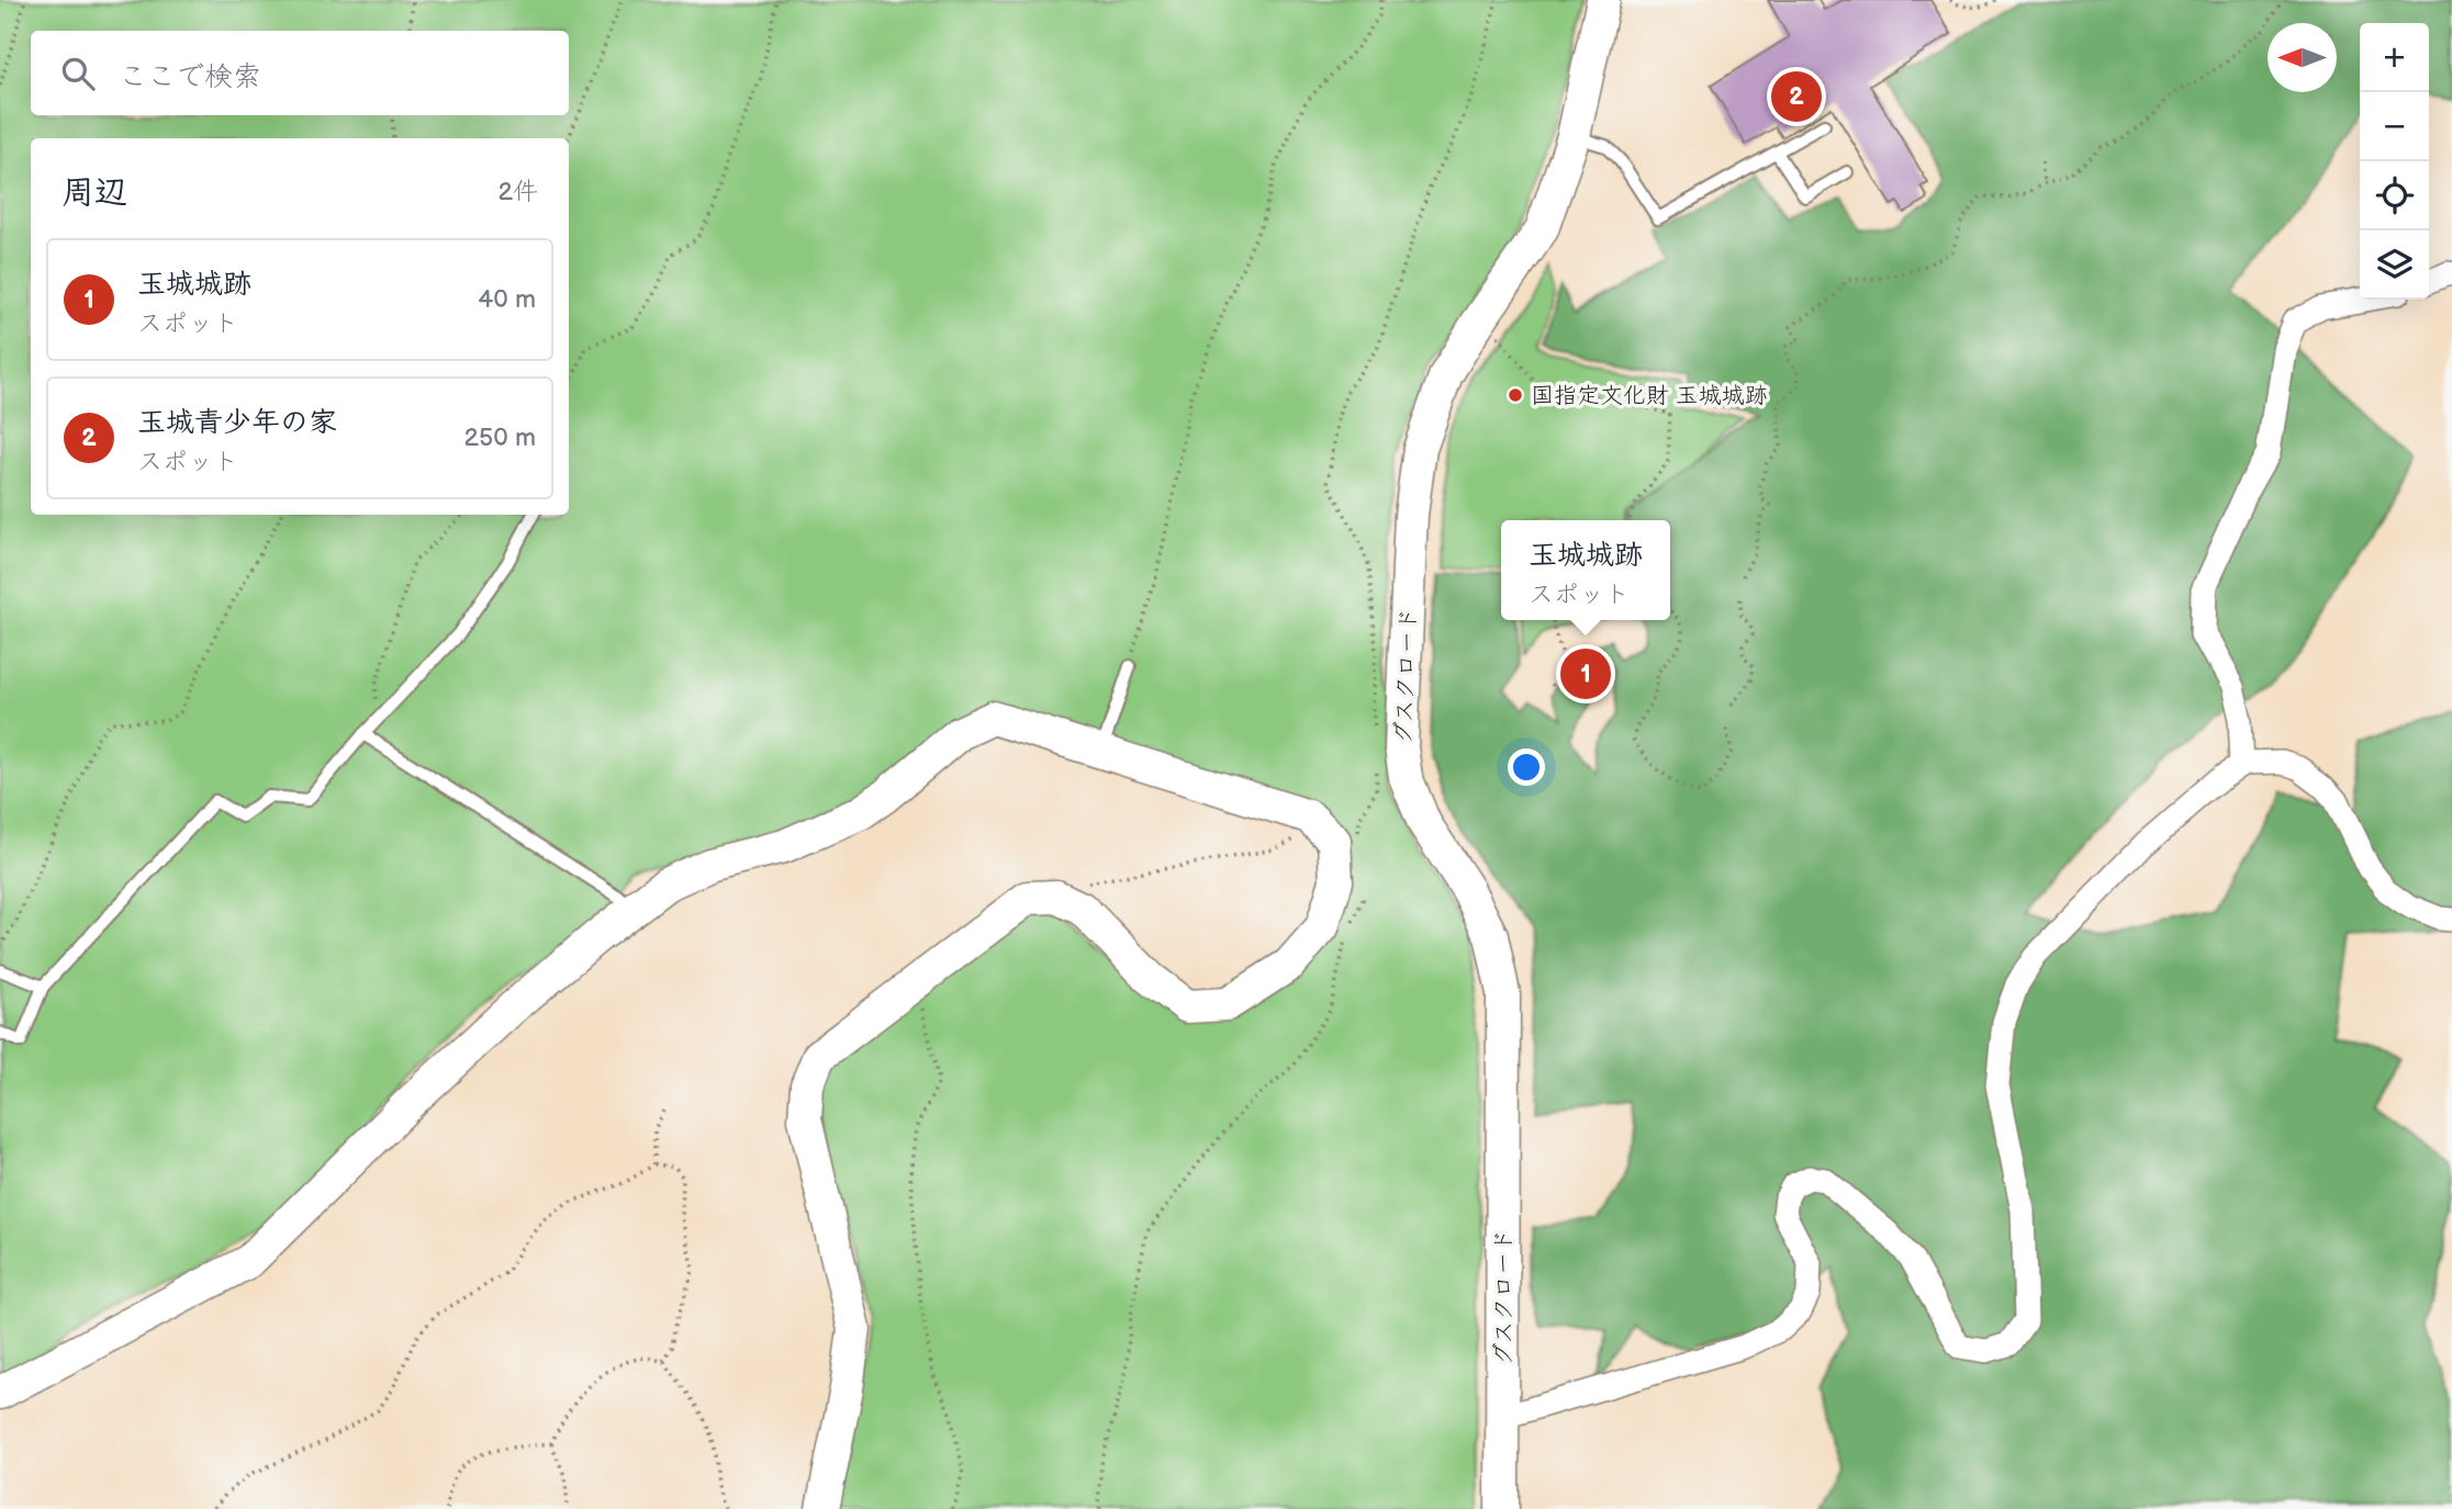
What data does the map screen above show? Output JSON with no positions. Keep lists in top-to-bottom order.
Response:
{
  "streets": {
    "street": ["グスクロード"]
  },
  "places": ["国指定文化財 玉城城跡"],
  "north": "left",
  "page": {
    "map_buttons": ["+", "−"],
    "search": "ここで検索",
    "pins": ["2", "1"],
    "heading": ["周辺", "2件"],
    "list": [
      {
        "mark": "1",
        "name": "玉城城跡",
        "note": "スポット",
        "value": "40 m"
      },
      {
        "mark": "2",
        "name": "玉城青少年の家",
        "note": "スポット",
        "value": "250 m"
      }
    ],
    "popup": ["玉城城跡", "スポット"]
  }
}
